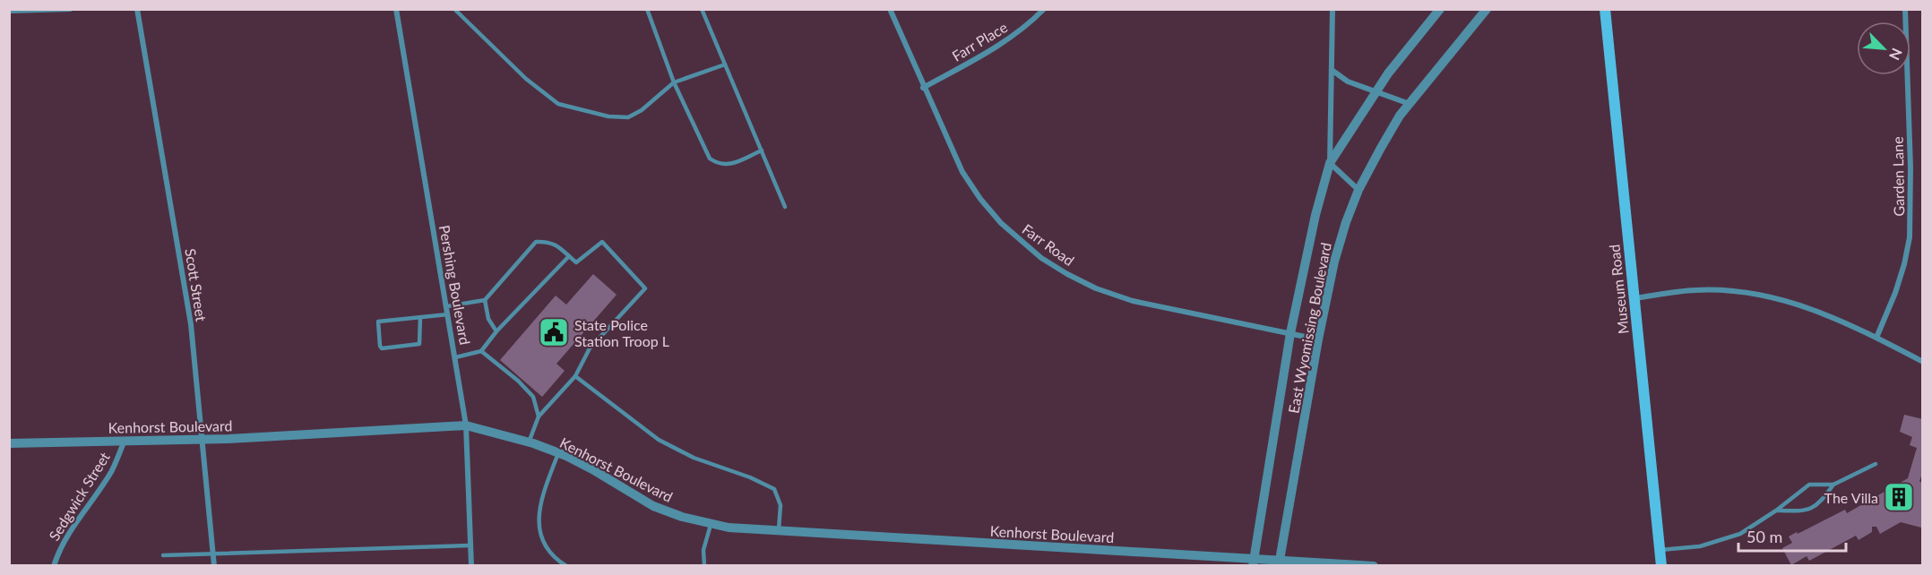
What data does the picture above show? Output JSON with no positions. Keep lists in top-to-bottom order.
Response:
{
  "streets": {
    "main road": ["Museum Road"],
    "street": [
      "Farr Place",
      "Garden Lane",
      "Farr Road",
      "Scott Street",
      "Pershing Boulevard",
      "East Wyomissing Boulevard",
      "Kenhorst Boulevard",
      "Sedgwick Street"
    ]
  },
  "crossings": [
    ["Farr Place", "Farr Road"],
    ["Farr Road", "East Wyomissing Boulevard"],
    ["Scott Street", "Kenhorst Boulevard"],
    ["Pershing Boulevard", "Kenhorst Boulevard"],
    ["East Wyomissing Boulevard", "Kenhorst Boulevard"],
    ["Kenhorst Boulevard", "Sedgwick Street"]
  ],
  "places": {
    "public building": ["State Police Station Troop L"],
    "building": ["The Villa"]
  },
  "scale_bar": "50 m",
  "north": "bottom right"
}
